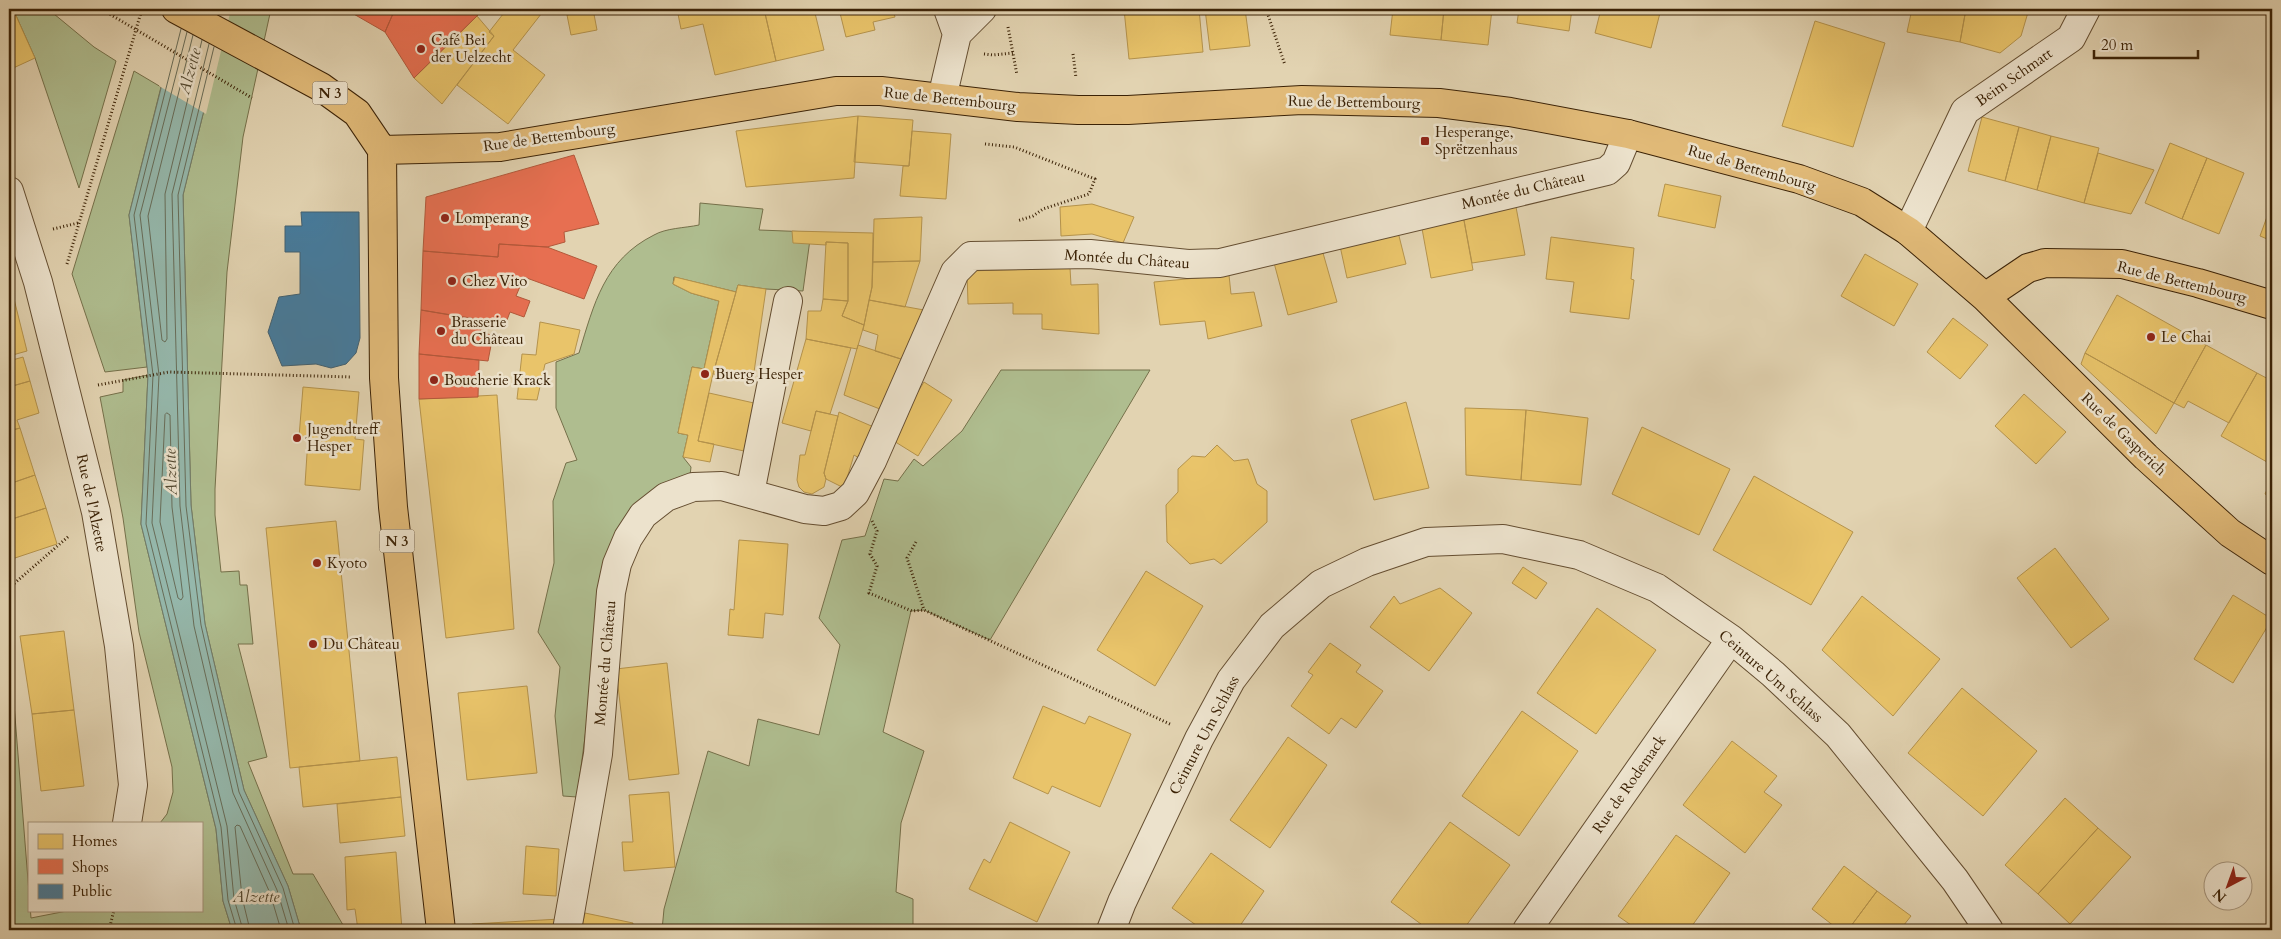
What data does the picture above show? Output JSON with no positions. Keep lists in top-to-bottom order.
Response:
{
  "streets": {
    "main road": ["N 3", "Rue de Bettembourg", "Rue de Gasperich"],
    "street": [
      "Beim Schmatt",
      "Montée du Château",
      "Rue de l'Alzette",
      "Ceinture Um Schlass",
      "Rue de Rodemack"
    ]
  },
  "crossings": [
    ["Beim Schmatt", "Rue de Bettembourg"],
    ["N 3", "Rue de Bettembourg"],
    ["Rue de Bettembourg", "Montée du Château"],
    ["Rue de Bettembourg", "Rue de Gasperich"],
    ["Ceinture Um Schlass", "Rue de Rodemack"]
  ],
  "water": ["Alzette"],
  "places": {
    "other": [
      "Café Bei der Uelzecht",
      "Lomperang",
      "Chez Vito",
      "Brasserie du Château",
      "Le Chai",
      "Buerg Hesper",
      "Boucherie Krack",
      "Jugendtreff Hesper",
      "Kyoto",
      "Du Château"
    ],
    "transit": ["Hesperange, Sprëtzenhaus"]
  },
  "legend": ["Homes", "Shops", "Public"],
  "scale_bar": "20 m",
  "north": "bottom left"
}
